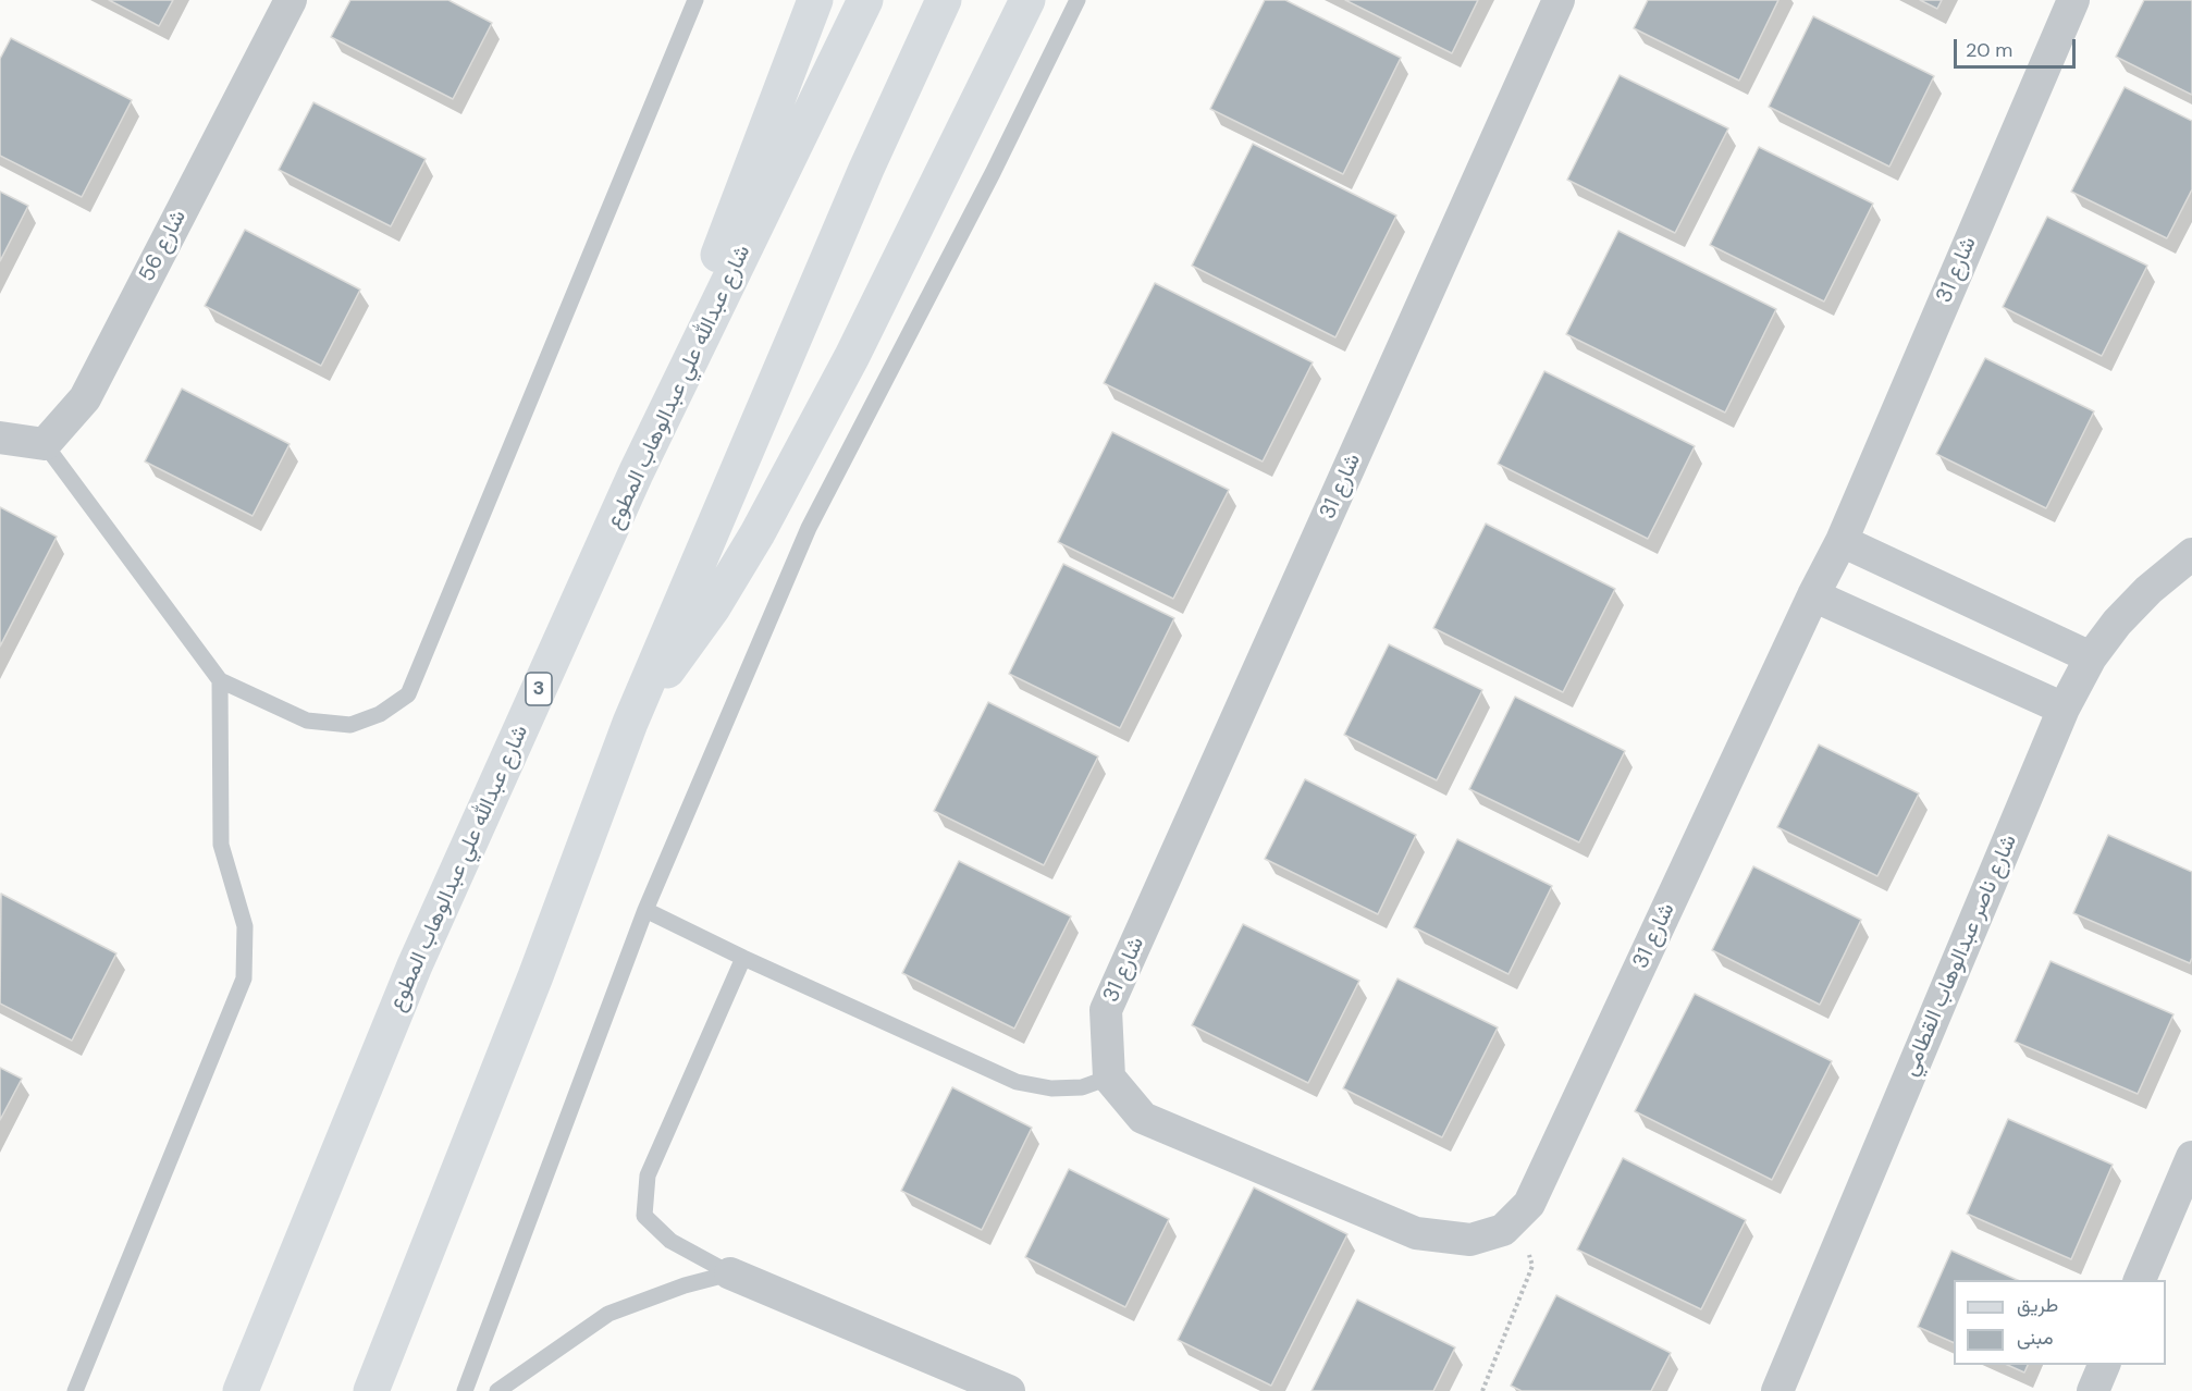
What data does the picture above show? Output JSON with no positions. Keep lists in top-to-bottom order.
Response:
{
  "streets": {
    "main road": ["شارع عبدالله علي عبدالوهاب المطوع", "3"],
    "street": ["شارع 56", "شارع 31", "شارع ناصر عبدالوهاب القطامي"]
  },
  "legend": ["طريق", "مبنى"],
  "scale_bar": "20 m"
}
